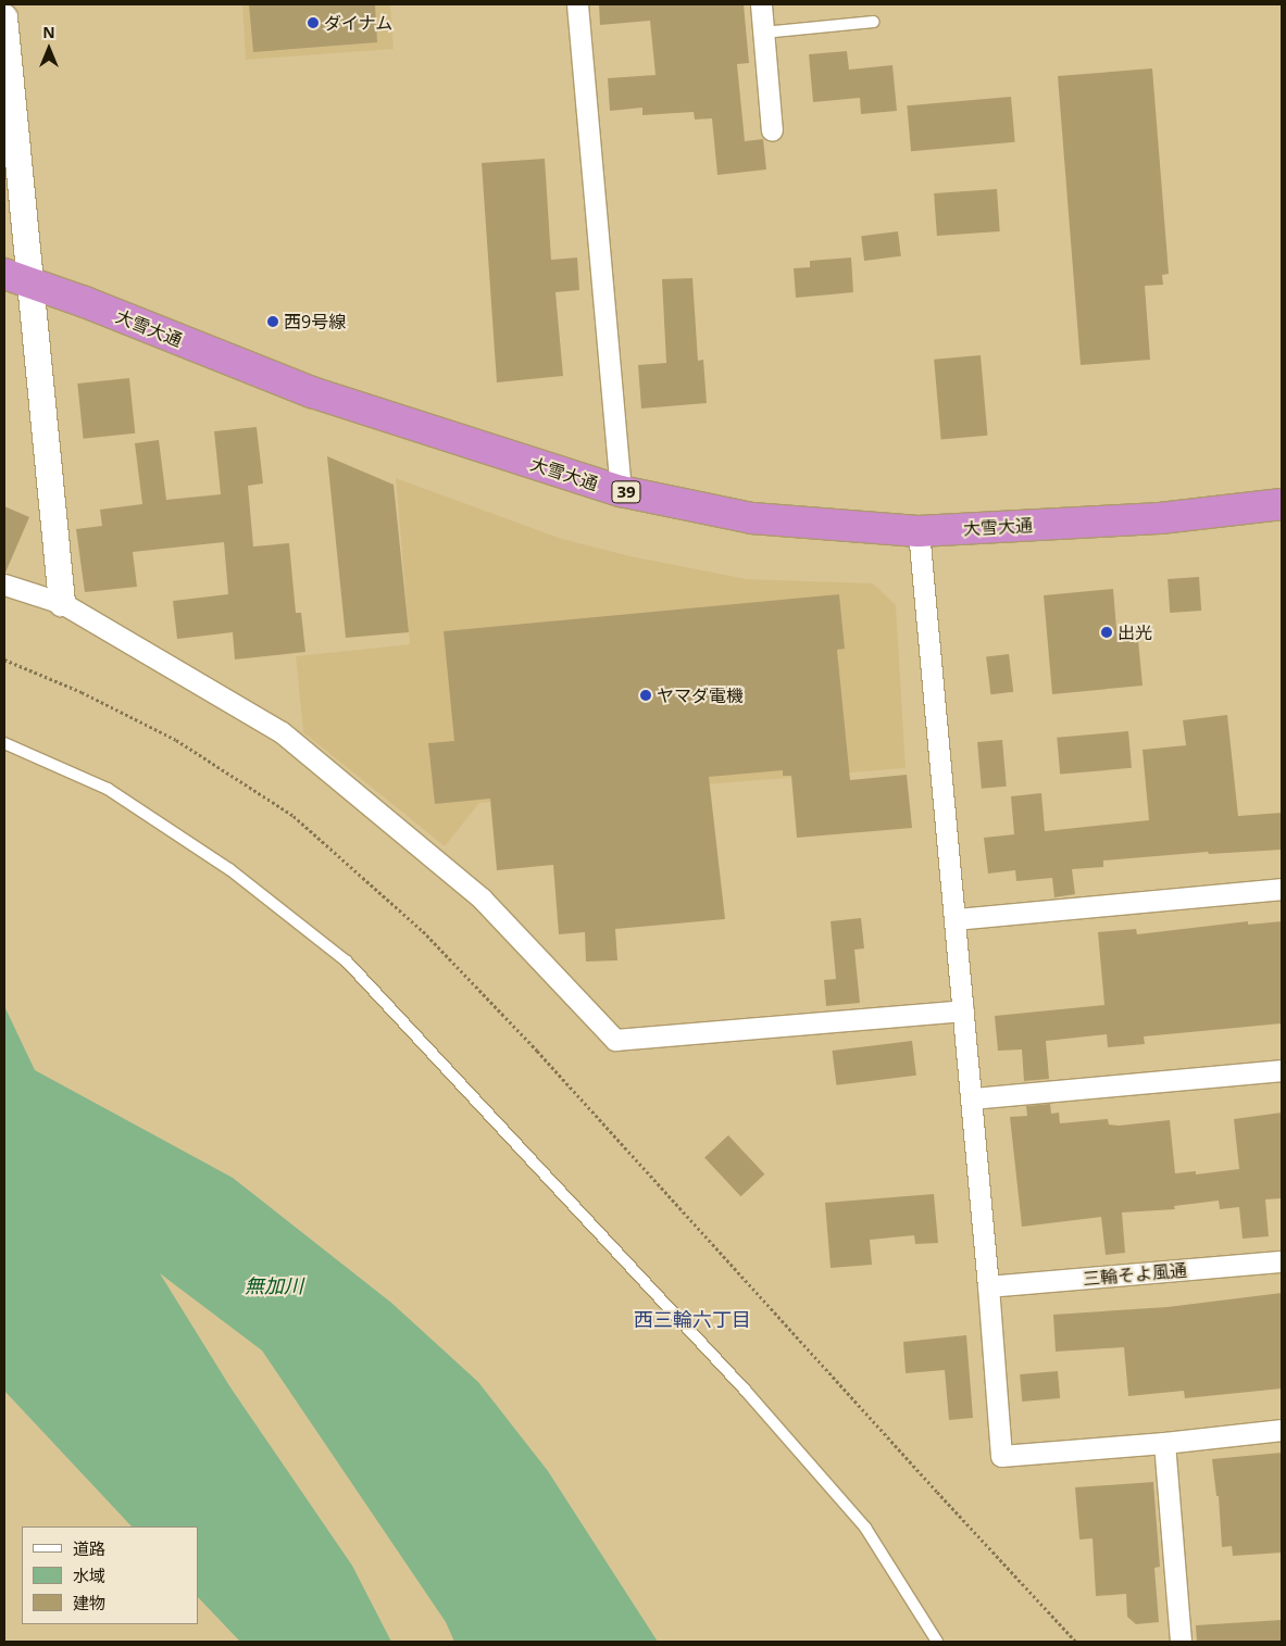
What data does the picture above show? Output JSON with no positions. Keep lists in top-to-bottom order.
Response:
{
  "streets": {
    "highway": ["大雪大通", "39"],
    "street": ["三輪そよ風通"]
  },
  "districts": ["西三輪六丁目"],
  "water": ["無加川"],
  "places": [
    "ダイナム",
    "西9号線",
    "出光",
    "ヤマダ電機"
  ],
  "legend": ["道路", "水域", "建物"],
  "north": "top"
}
